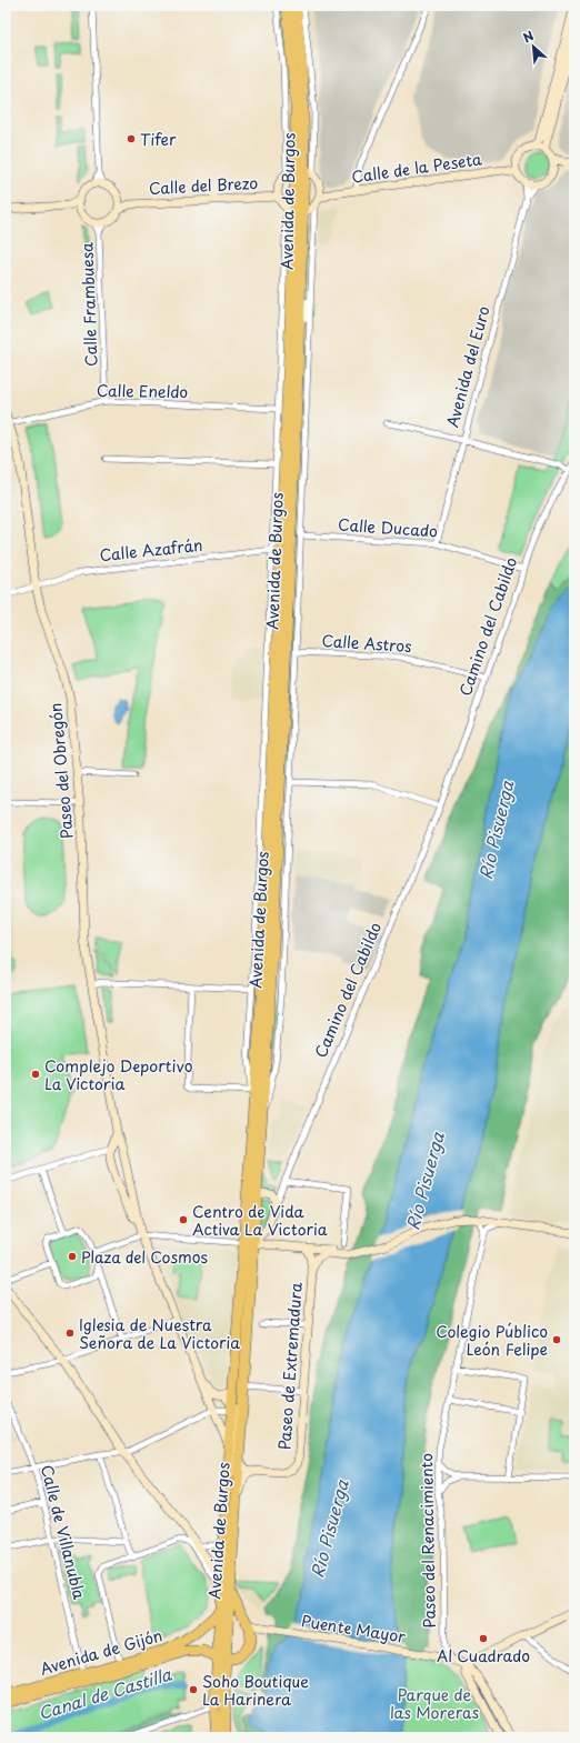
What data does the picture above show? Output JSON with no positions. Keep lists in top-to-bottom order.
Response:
{
  "streets": {
    "highway": ["Avenida de Burgos", "Avenida de Gijón"],
    "street": [
      "Calle de la Peseta",
      "Calle del Brezo",
      "Calle Frambuesa",
      "Avenida del Euro",
      "Calle Eneldo",
      "Calle Ducado",
      "Calle Azafrán",
      "Camino del Cabildo",
      "Calle Astros",
      "Paseo del Obregón",
      "Paseo de Extremadura",
      "Calle de Villanubla",
      "Paseo del Renacimiento",
      "Puente Mayor"
    ]
  },
  "crossings": [
    ["Calle de la Peseta", "Avenida del Euro"],
    ["Calle del Brezo", "Calle Frambuesa"],
    ["Avenida de Burgos", "Calle Eneldo"],
    ["Avenida de Burgos", "Calle Ducado"],
    ["Avenida de Burgos", "Calle Azafrán"],
    ["Avenida de Burgos", "Camino del Cabildo"],
    ["Avenida de Burgos", "Calle Astros"],
    ["Avenida de Burgos", "Avenida de Gijón"],
    ["Calle Frambuesa", "Calle Eneldo"],
    ["Avenida del Euro", "Calle Ducado"],
    ["Calle Eneldo", "Paseo del Obregón"],
    ["Calle Ducado", "Camino del Cabildo"],
    ["Calle Azafrán", "Paseo del Obregón"],
    ["Camino del Cabildo", "Calle Astros"],
    ["Calle de Villanubla", "Avenida de Gijón"],
    ["Paseo del Renacimiento", "Puente Mayor"]
  ],
  "water": ["Río Pisuerga", "Canal de Castilla"],
  "parks": ["Parque de las Moreras"],
  "places": [
    "Tifer",
    "Complejo Deportivo La Victoria",
    "Centro de Vida Activa La Victoria",
    "Plaza del Cosmos",
    "Iglesia de Nuestra Señora de La Victoria",
    "Colegio Público León Felipe",
    "Al Cuadrado",
    "Soho Boutique La Harinera"
  ],
  "north": "top left"
}
